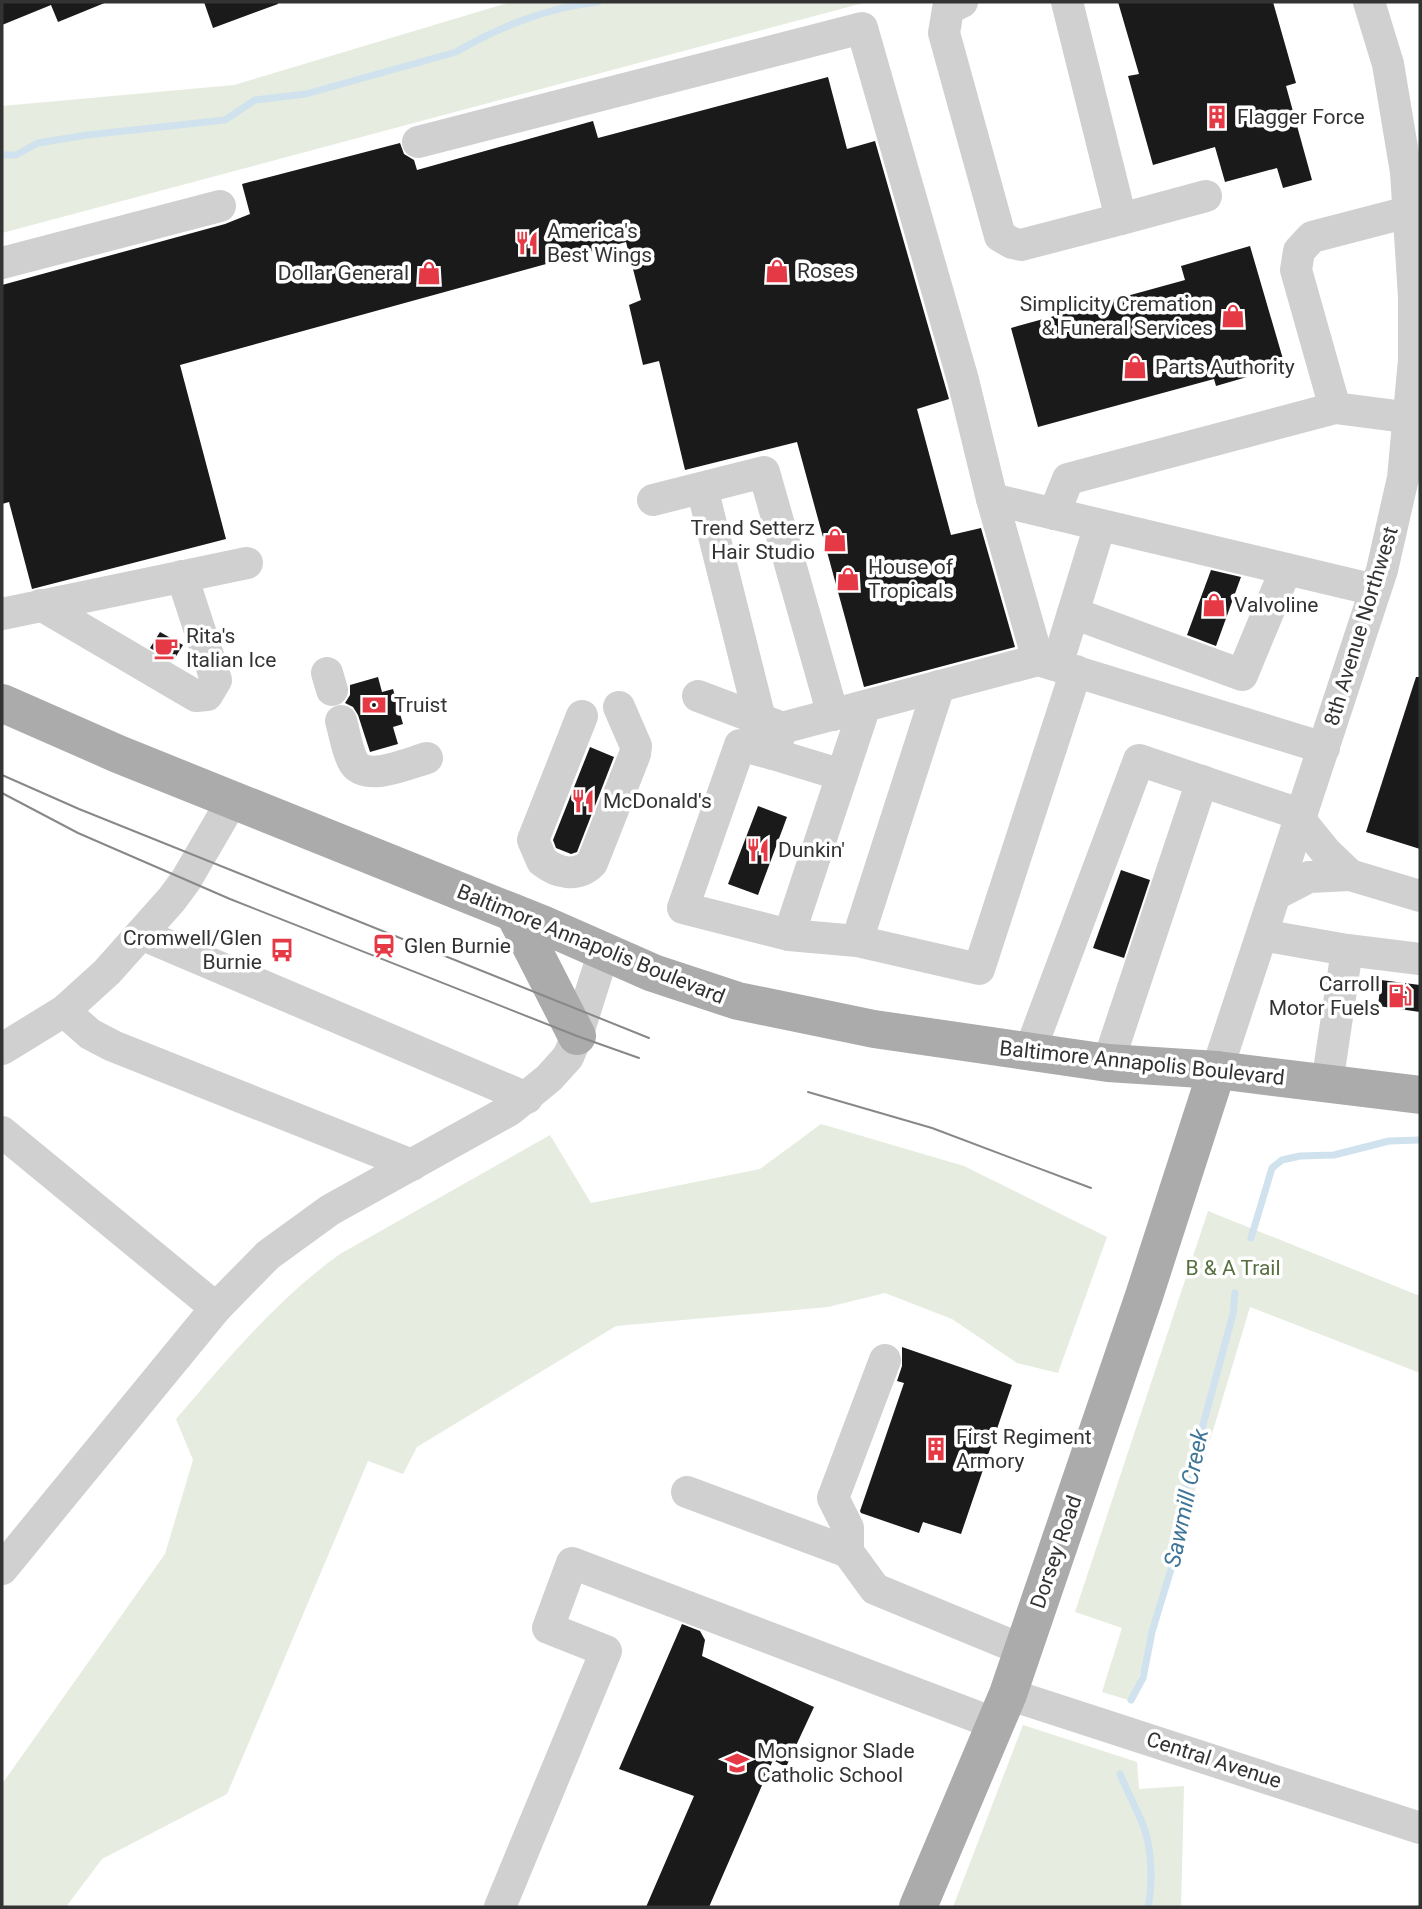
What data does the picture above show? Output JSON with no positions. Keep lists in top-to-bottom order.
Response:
{
  "streets": {
    "main road": ["Baltimore Annapolis Boulevard", "Dorsey Road"],
    "street": ["8th Avenue Northwest", "Central Avenue"]
  },
  "crossings": [
    ["8th Avenue Northwest", "Baltimore Annapolis Boulevard"],
    ["8th Avenue Northwest", "Dorsey Road"],
    ["Baltimore Annapolis Boulevard", "Dorsey Road"],
    ["Dorsey Road", "Central Avenue"]
  ],
  "water": ["Sawmill Creek"],
  "parks": ["B & A Trail"],
  "places": {
    "building": ["Flagger Force", "First Regiment Armory"],
    "restaurant": ["America's Best Wings", "McDonald's", "Dunkin'"],
    "shop": [
      "Roses",
      "Dollar General",
      "Simplicity Cremation & Funeral Services",
      "Parts Authority",
      "Trend Setterz Hair Studio",
      "House of Tropicals",
      "Valvoline"
    ],
    "cafe": ["Rita's Italian Ice"],
    "bank": ["Truist"],
    "station": ["Glen Burnie"],
    "bus stop": ["Cromwell/Glen Burnie"],
    "fuel station": ["Carroll Motor Fuels"],
    "school or university": ["Monsignor Slade Catholic School"]
  }
}
